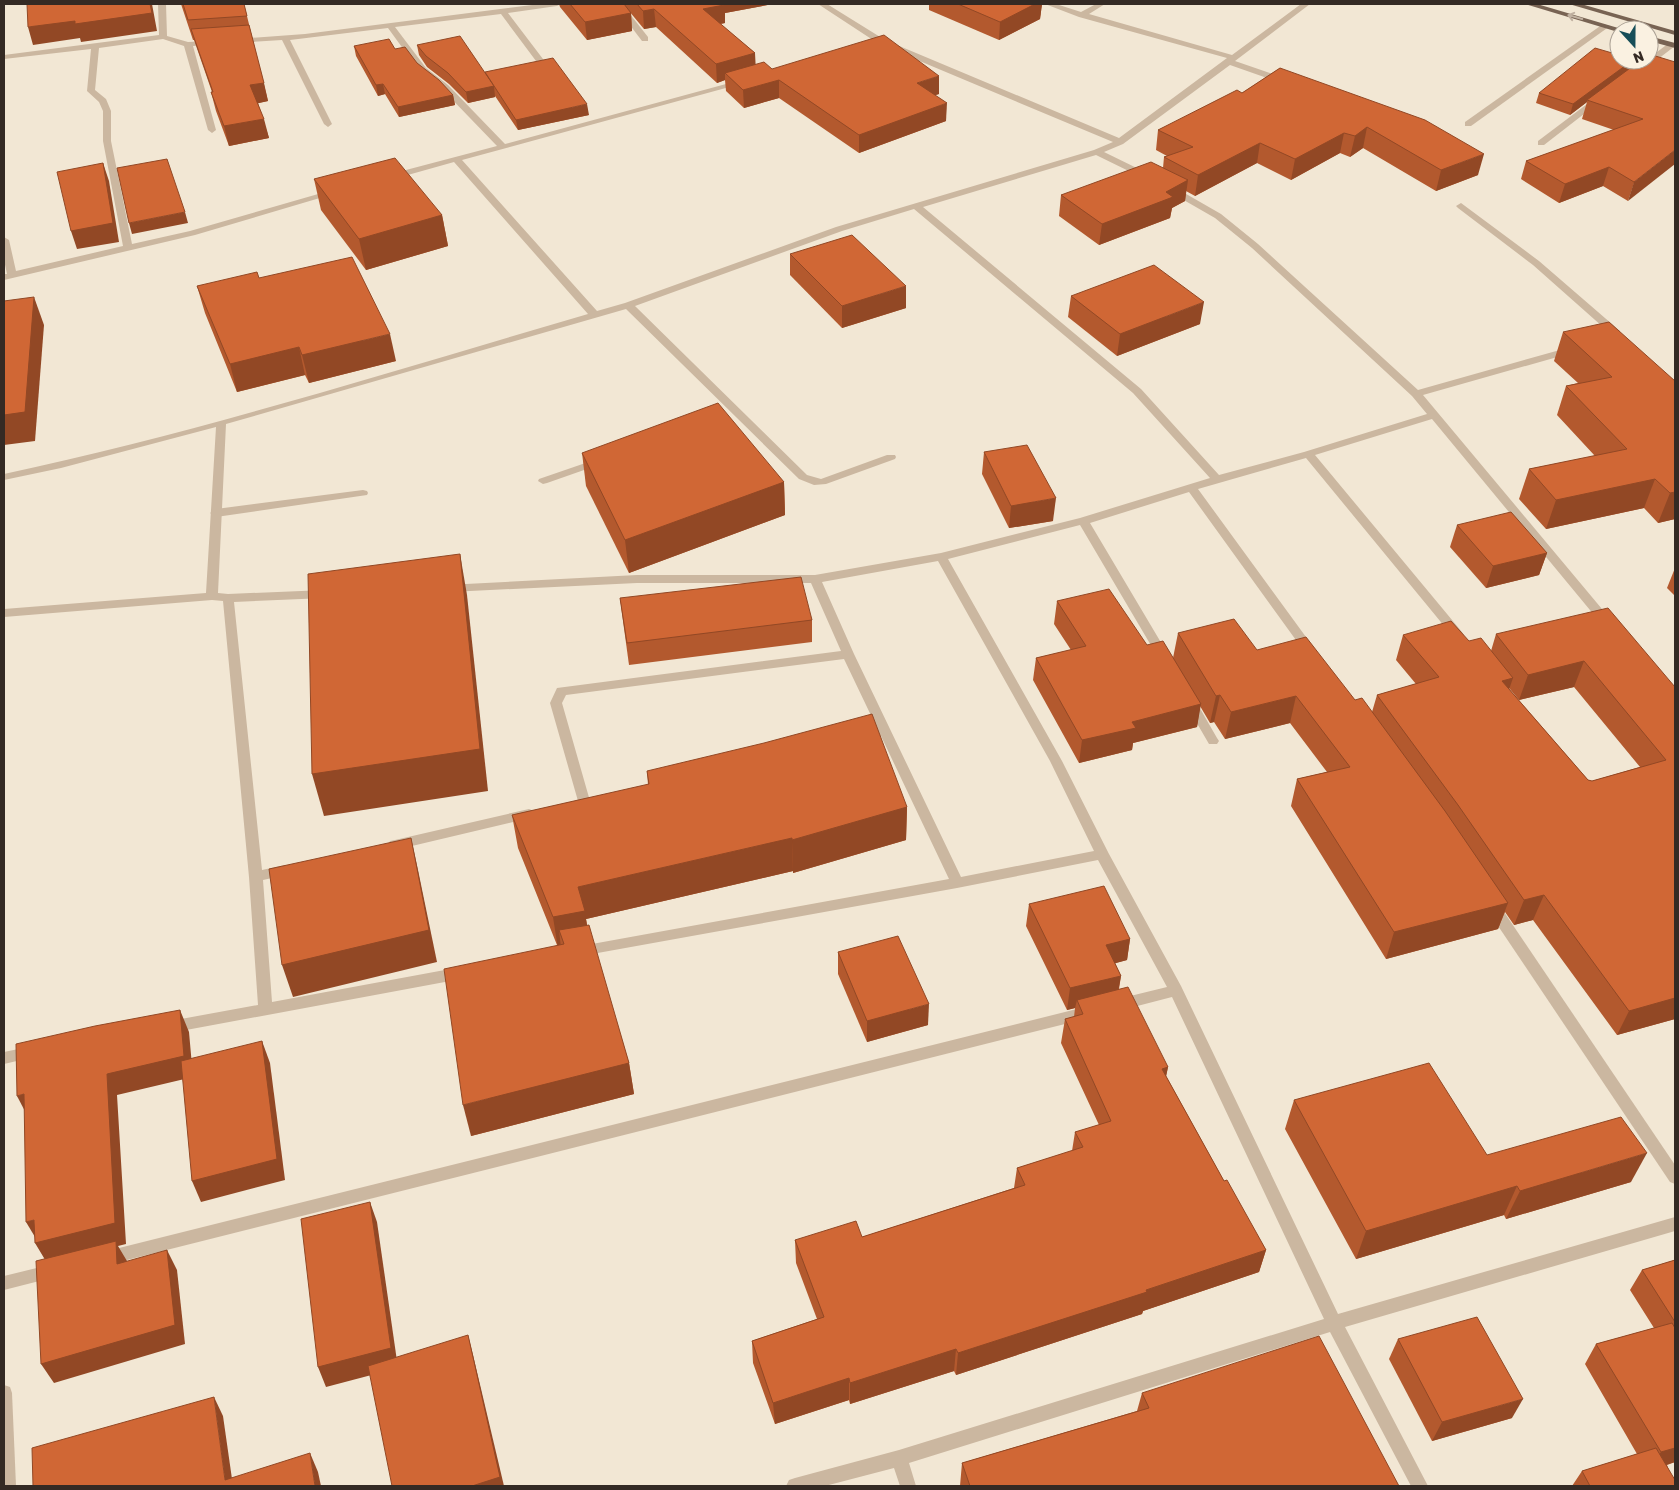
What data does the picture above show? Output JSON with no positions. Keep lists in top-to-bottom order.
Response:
{
  "north": "bottom"
}
